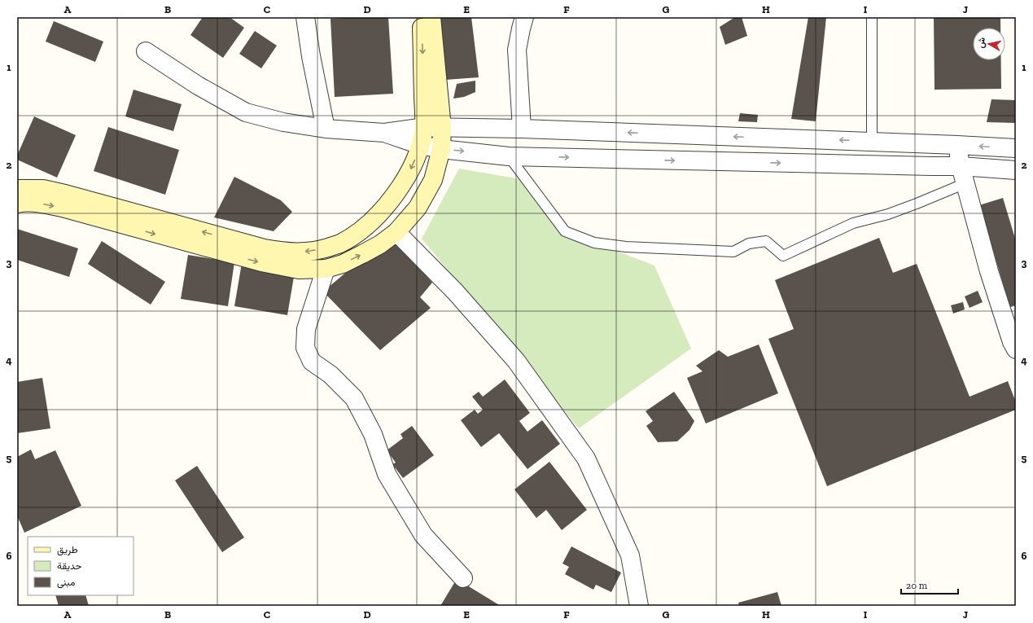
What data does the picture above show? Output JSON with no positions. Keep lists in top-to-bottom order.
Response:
{
  "legend": ["طريق", "حديقة", "مبنى"],
  "scale_bar": "20 m",
  "north": "left",
  "grid": {
    "columns": [
      "A",
      "B",
      "C",
      "D",
      "E",
      "F",
      "G",
      "H",
      "I",
      "J"
    ],
    "rows": [
      "1",
      "2",
      "3",
      "4",
      "5",
      "6"
    ]
  }
}
